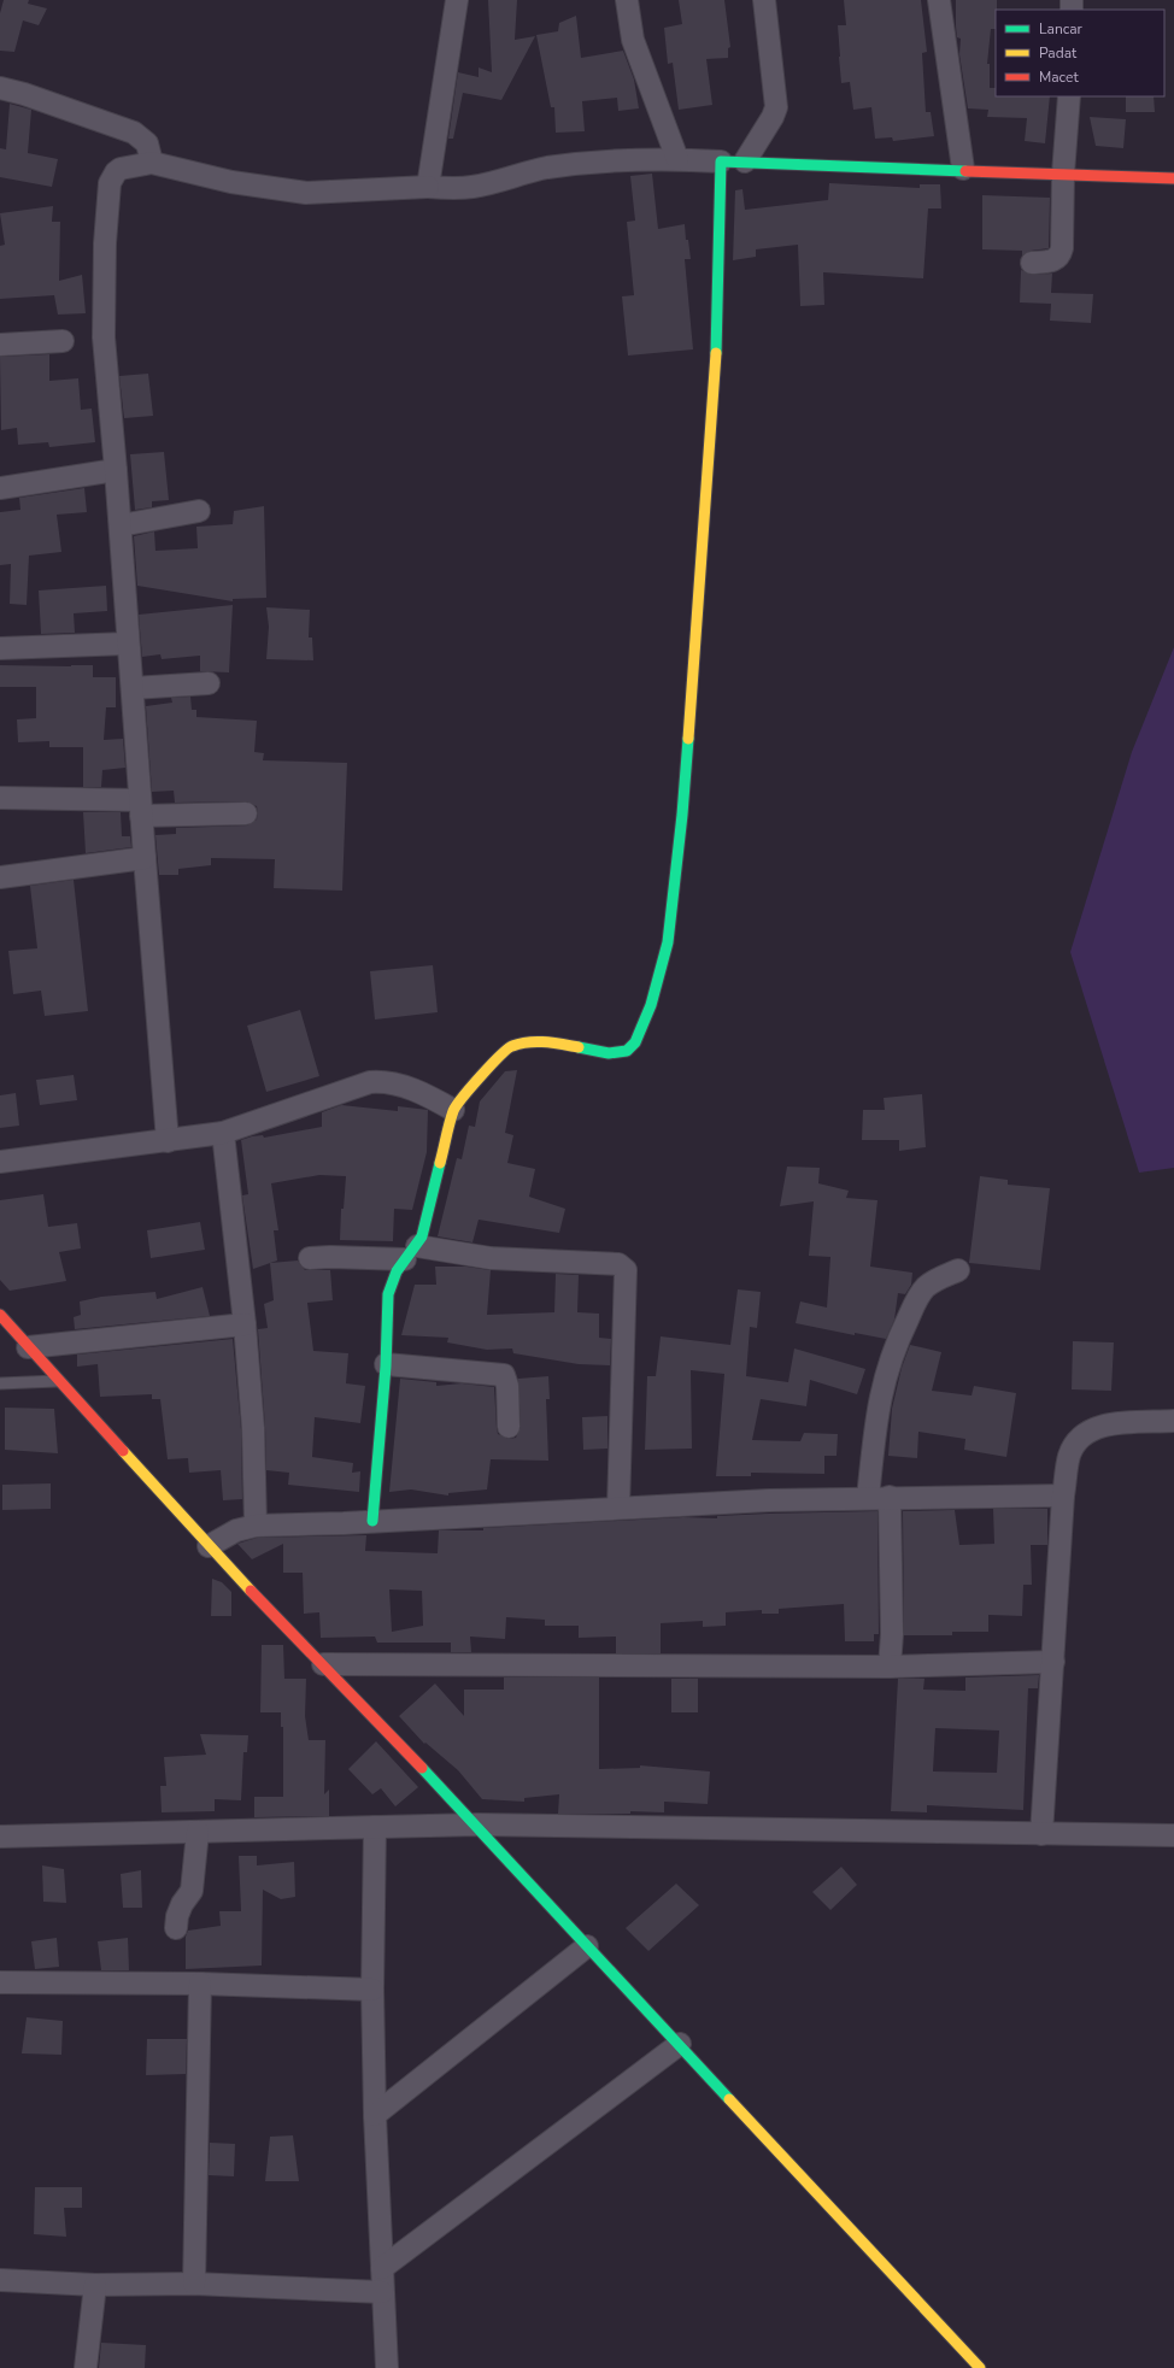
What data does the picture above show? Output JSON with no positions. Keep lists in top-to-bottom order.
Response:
{
  "legend": ["Lancar", "Padat", "Macet"]
}
